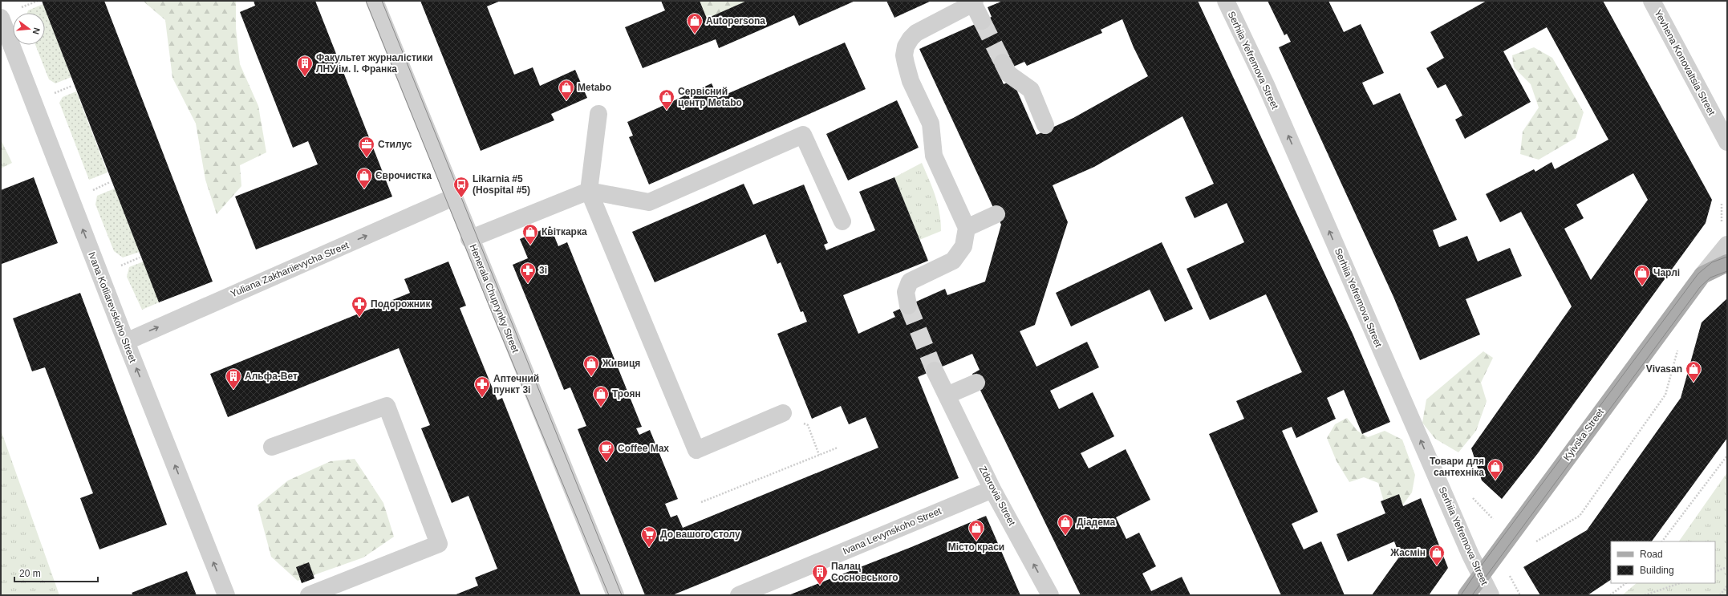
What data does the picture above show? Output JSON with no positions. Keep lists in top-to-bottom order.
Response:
{
  "streets": {
    "main road": ["Kyivska Street"],
    "street": [
      "Serhiia Yefremova Street",
      "Yevhena Konovaltsia Street",
      "Yuliana Zakhariievycha Street",
      "Henerala Chuprynky Street",
      "Ivana Kotliarevskoho Street",
      "Zdorovia Street",
      "Ivana Levynskoho Street"
    ]
  },
  "crossings": [
    ["Serhiia Yefremova Street", "Kyivska Street"],
    ["Yuliana Zakhariievycha Street", "Henerala Chuprynky Street"],
    ["Yuliana Zakhariievycha Street", "Ivana Kotliarevskoho Street"],
    ["Zdorovia Street", "Ivana Levynskoho Street"]
  ],
  "one_way": [
    "Serhiia Yefremova Street",
    "Yuliana Zakhariievycha Street",
    "Ivana Kotliarevskoho Street",
    "Zdorovia Street"
  ],
  "places": {
    "shop": [
      "Autopersona",
      "Metabo",
      "Сервісний центр Metabo",
      "Єврочистка",
      "Квіткарка",
      "Чарлі",
      "Живиця",
      "Vivasan",
      "Троян",
      "Товари для сантехніка",
      "Діадема",
      "Місто краси",
      "Жасмін"
    ],
    "building": ["Факультет журналістики ЛНУ ім. І. Франка", "Альфа-Вет", "Палац Сосновського"],
    "office": ["Стилус"],
    "bus stop": ["Likarnia #5 (Hospital #5)"],
    "pharmacy": ["3i", "Подорожник", "Аптечний пункт 3і"],
    "cafe": ["Coffee Max"],
    "supermarket": ["До вашого столу"]
  },
  "legend": ["Road", "Building"],
  "scale_bar": "20 m",
  "north": "right"
}
